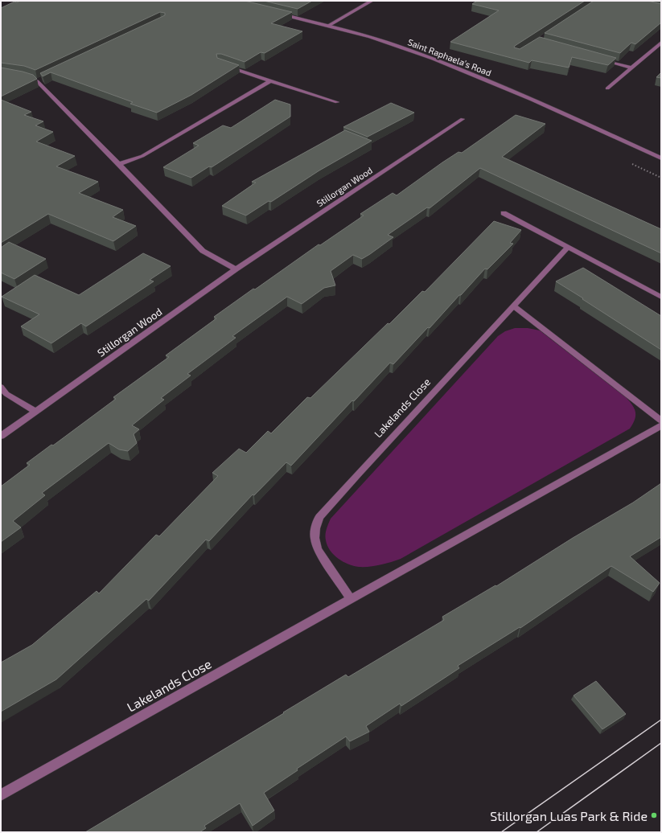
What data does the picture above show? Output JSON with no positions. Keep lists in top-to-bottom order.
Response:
{
  "streets": {
    "street": ["Saint Raphaela’s Road", "Stillorgan Wood", "Lakelands Close"]
  },
  "places": ["Stillorgan Luas Park & Ride"]
}
